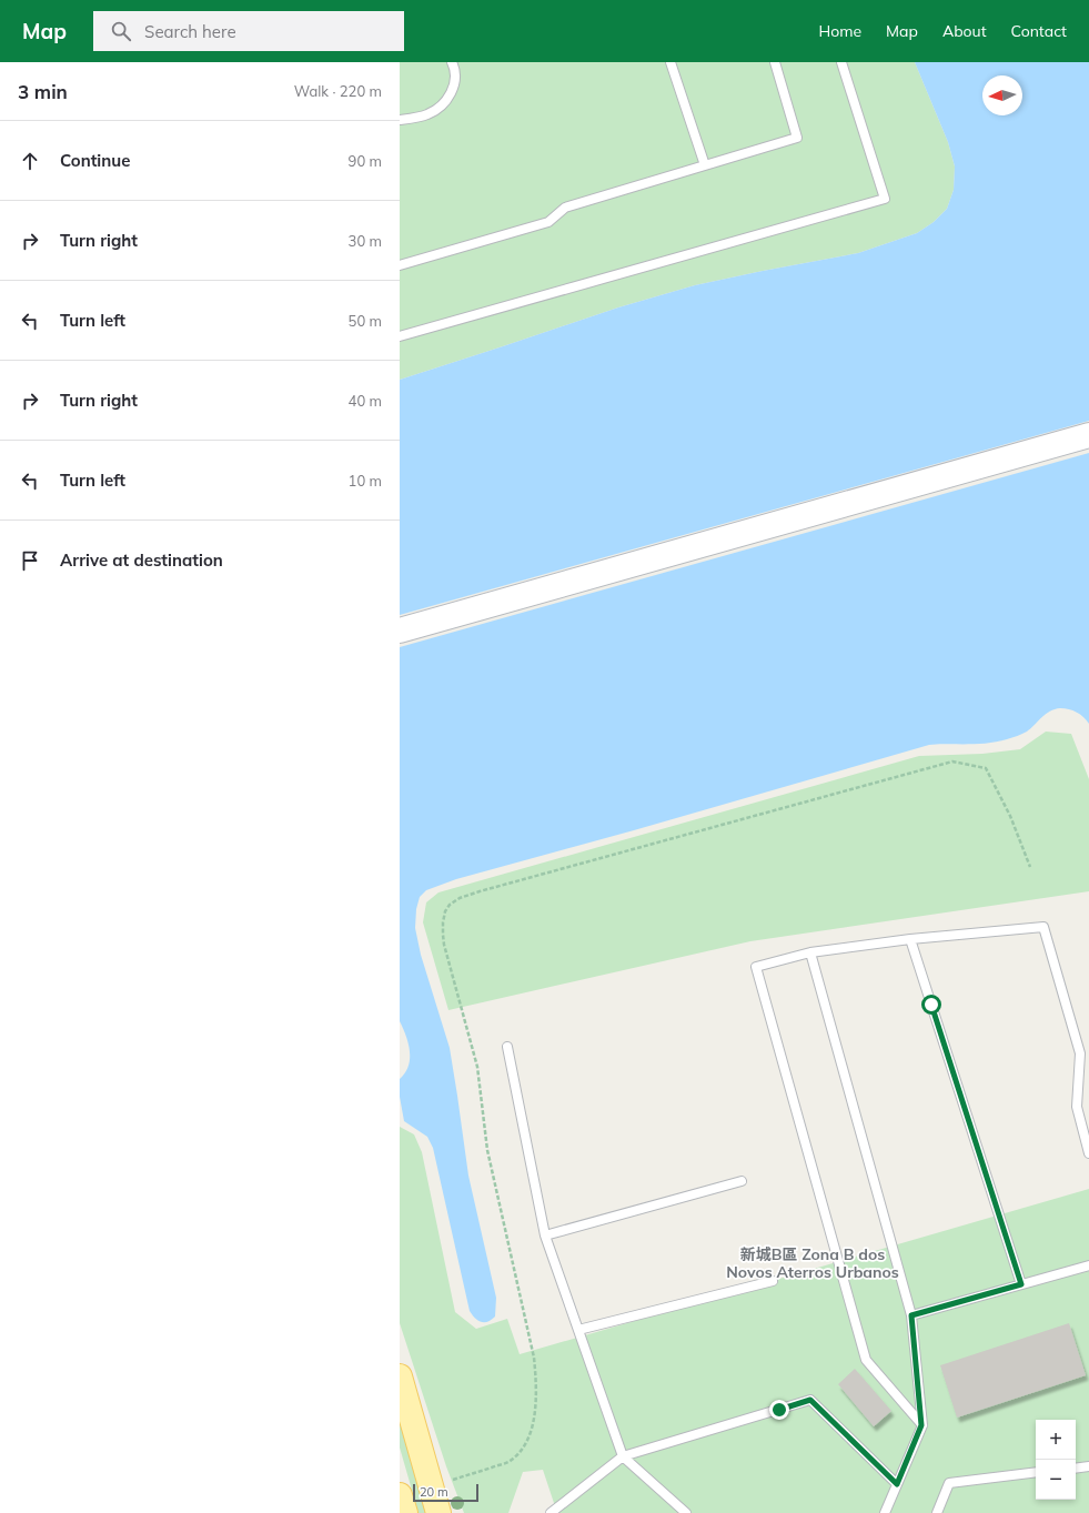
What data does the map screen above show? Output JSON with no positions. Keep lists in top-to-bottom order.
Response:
{
  "districts": ["新城B區 Zona B dos Novos Aterros Urbanos"],
  "scale_bar": "20 m",
  "north": "left",
  "page": {
    "header": "Map",
    "search": "Search here",
    "nav": [
      "Home",
      "Map",
      "About",
      "Contact"
    ],
    "heading": ["3 min", "Walk · 220 m"],
    "list": [
      ["Continue", "90 m"],
      ["Turn right", "30 m"],
      ["Turn left", "50 m"],
      ["Turn right", "40 m"],
      ["Turn left", "10 m"],
      "Arrive at destination"
    ],
    "map_buttons": ["+", "−"],
    "scale": "20 m"
  }
}
